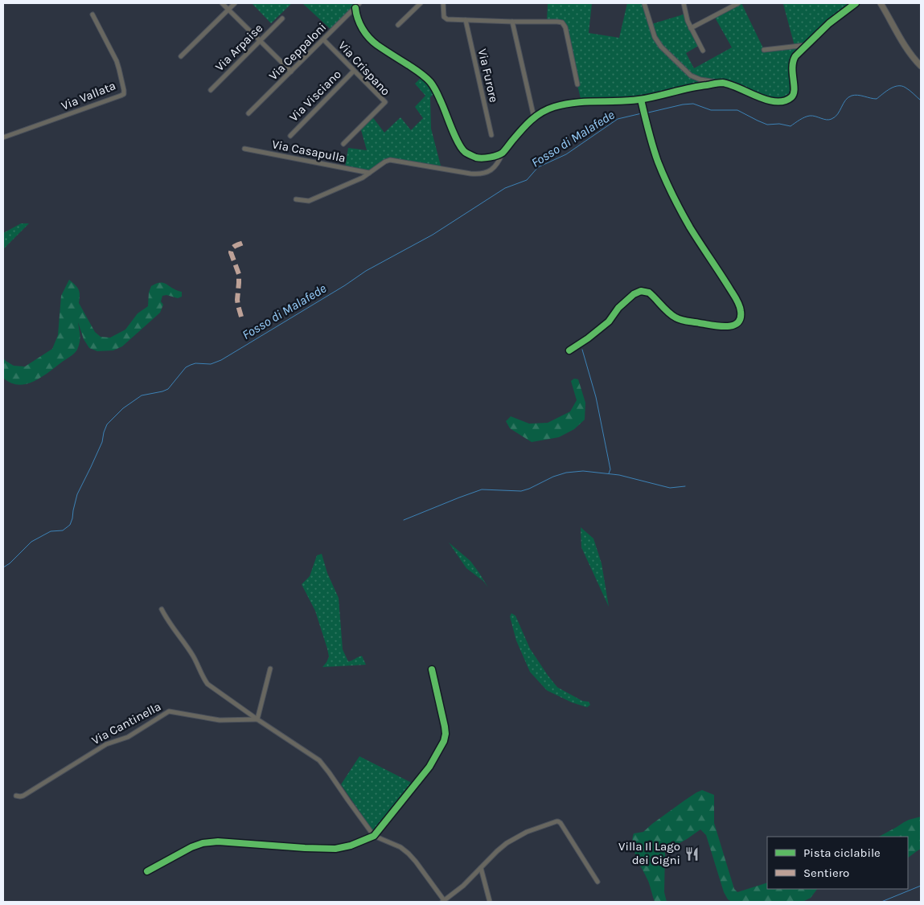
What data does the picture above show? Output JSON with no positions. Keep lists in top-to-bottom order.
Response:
{
  "streets": {
    "street": [
      "Via Arpaise",
      "Via Ceppaloni",
      "Via Crispano",
      "Via Furore",
      "Via Vallata",
      "Via Visciano",
      "Via Casapulla",
      "Via Cantinella"
    ]
  },
  "crossings": [
    ["Via Ceppaloni", "Via Crispano"],
    ["Via Crispano", "Via Visciano"]
  ],
  "water": ["Fosso di Malafede"],
  "places": {
    "restaurant": ["Villa Il Lago dei Cigni"]
  },
  "legend": ["Pista ciclabile", "Sentiero"]
}
